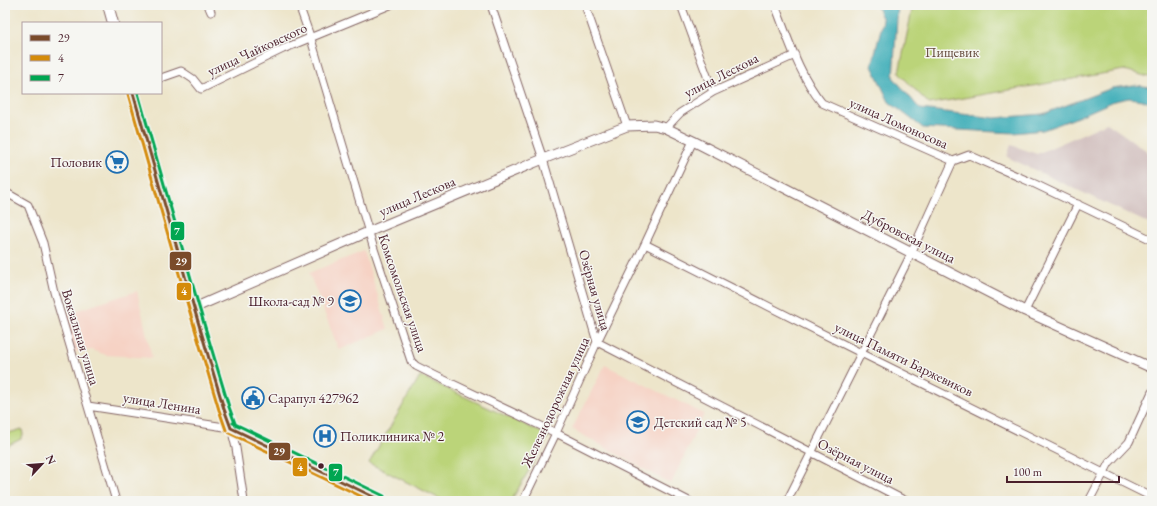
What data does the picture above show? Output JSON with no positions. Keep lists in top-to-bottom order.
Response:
{
  "streets": {
    "main road": ["улица Ленина"],
    "street": [
      "улица Чайковского",
      "улица Лескова",
      "улица Ломоносова",
      "Дубровская улица",
      "Озёрная улица",
      "Комсомольская улица",
      "Вокзальная улица",
      "улица Памяти Баржевиков",
      "Железнодорожная улица"
    ]
  },
  "crossings": [
    ["улица Чайковского", "Комсомольская улица"],
    ["улица Лескова", "улица Ломоносова"],
    ["улица Лескова", "Дубровская улица"],
    ["улица Лескова", "Озёрная улица"],
    ["улица Лескова", "Комсомольская улица"],
    ["Дубровская улица", "Железнодорожная улица"],
    ["Озёрная улица", "Железнодорожная улица"],
    ["Комсомольская улица", "Железнодорожная улица"],
    ["Вокзальная улица", "улица Ленина"],
    ["улица Памяти Баржевиков", "Железнодорожная улица"]
  ],
  "parks": ["Пищевик"],
  "places": {
    "supermarket": ["Половик"],
    "school or university": ["Школа-сад № 9", "Детский сад № 5"],
    "public building": ["Сарапул 427962"],
    "hospital": ["Поликлиника № 2"]
  },
  "lines": ["transit line 29", "transit line 4", "transit line 7"],
  "legend": ["29", "4", "7"],
  "scale_bar": "100 m",
  "north": "top right"
}
